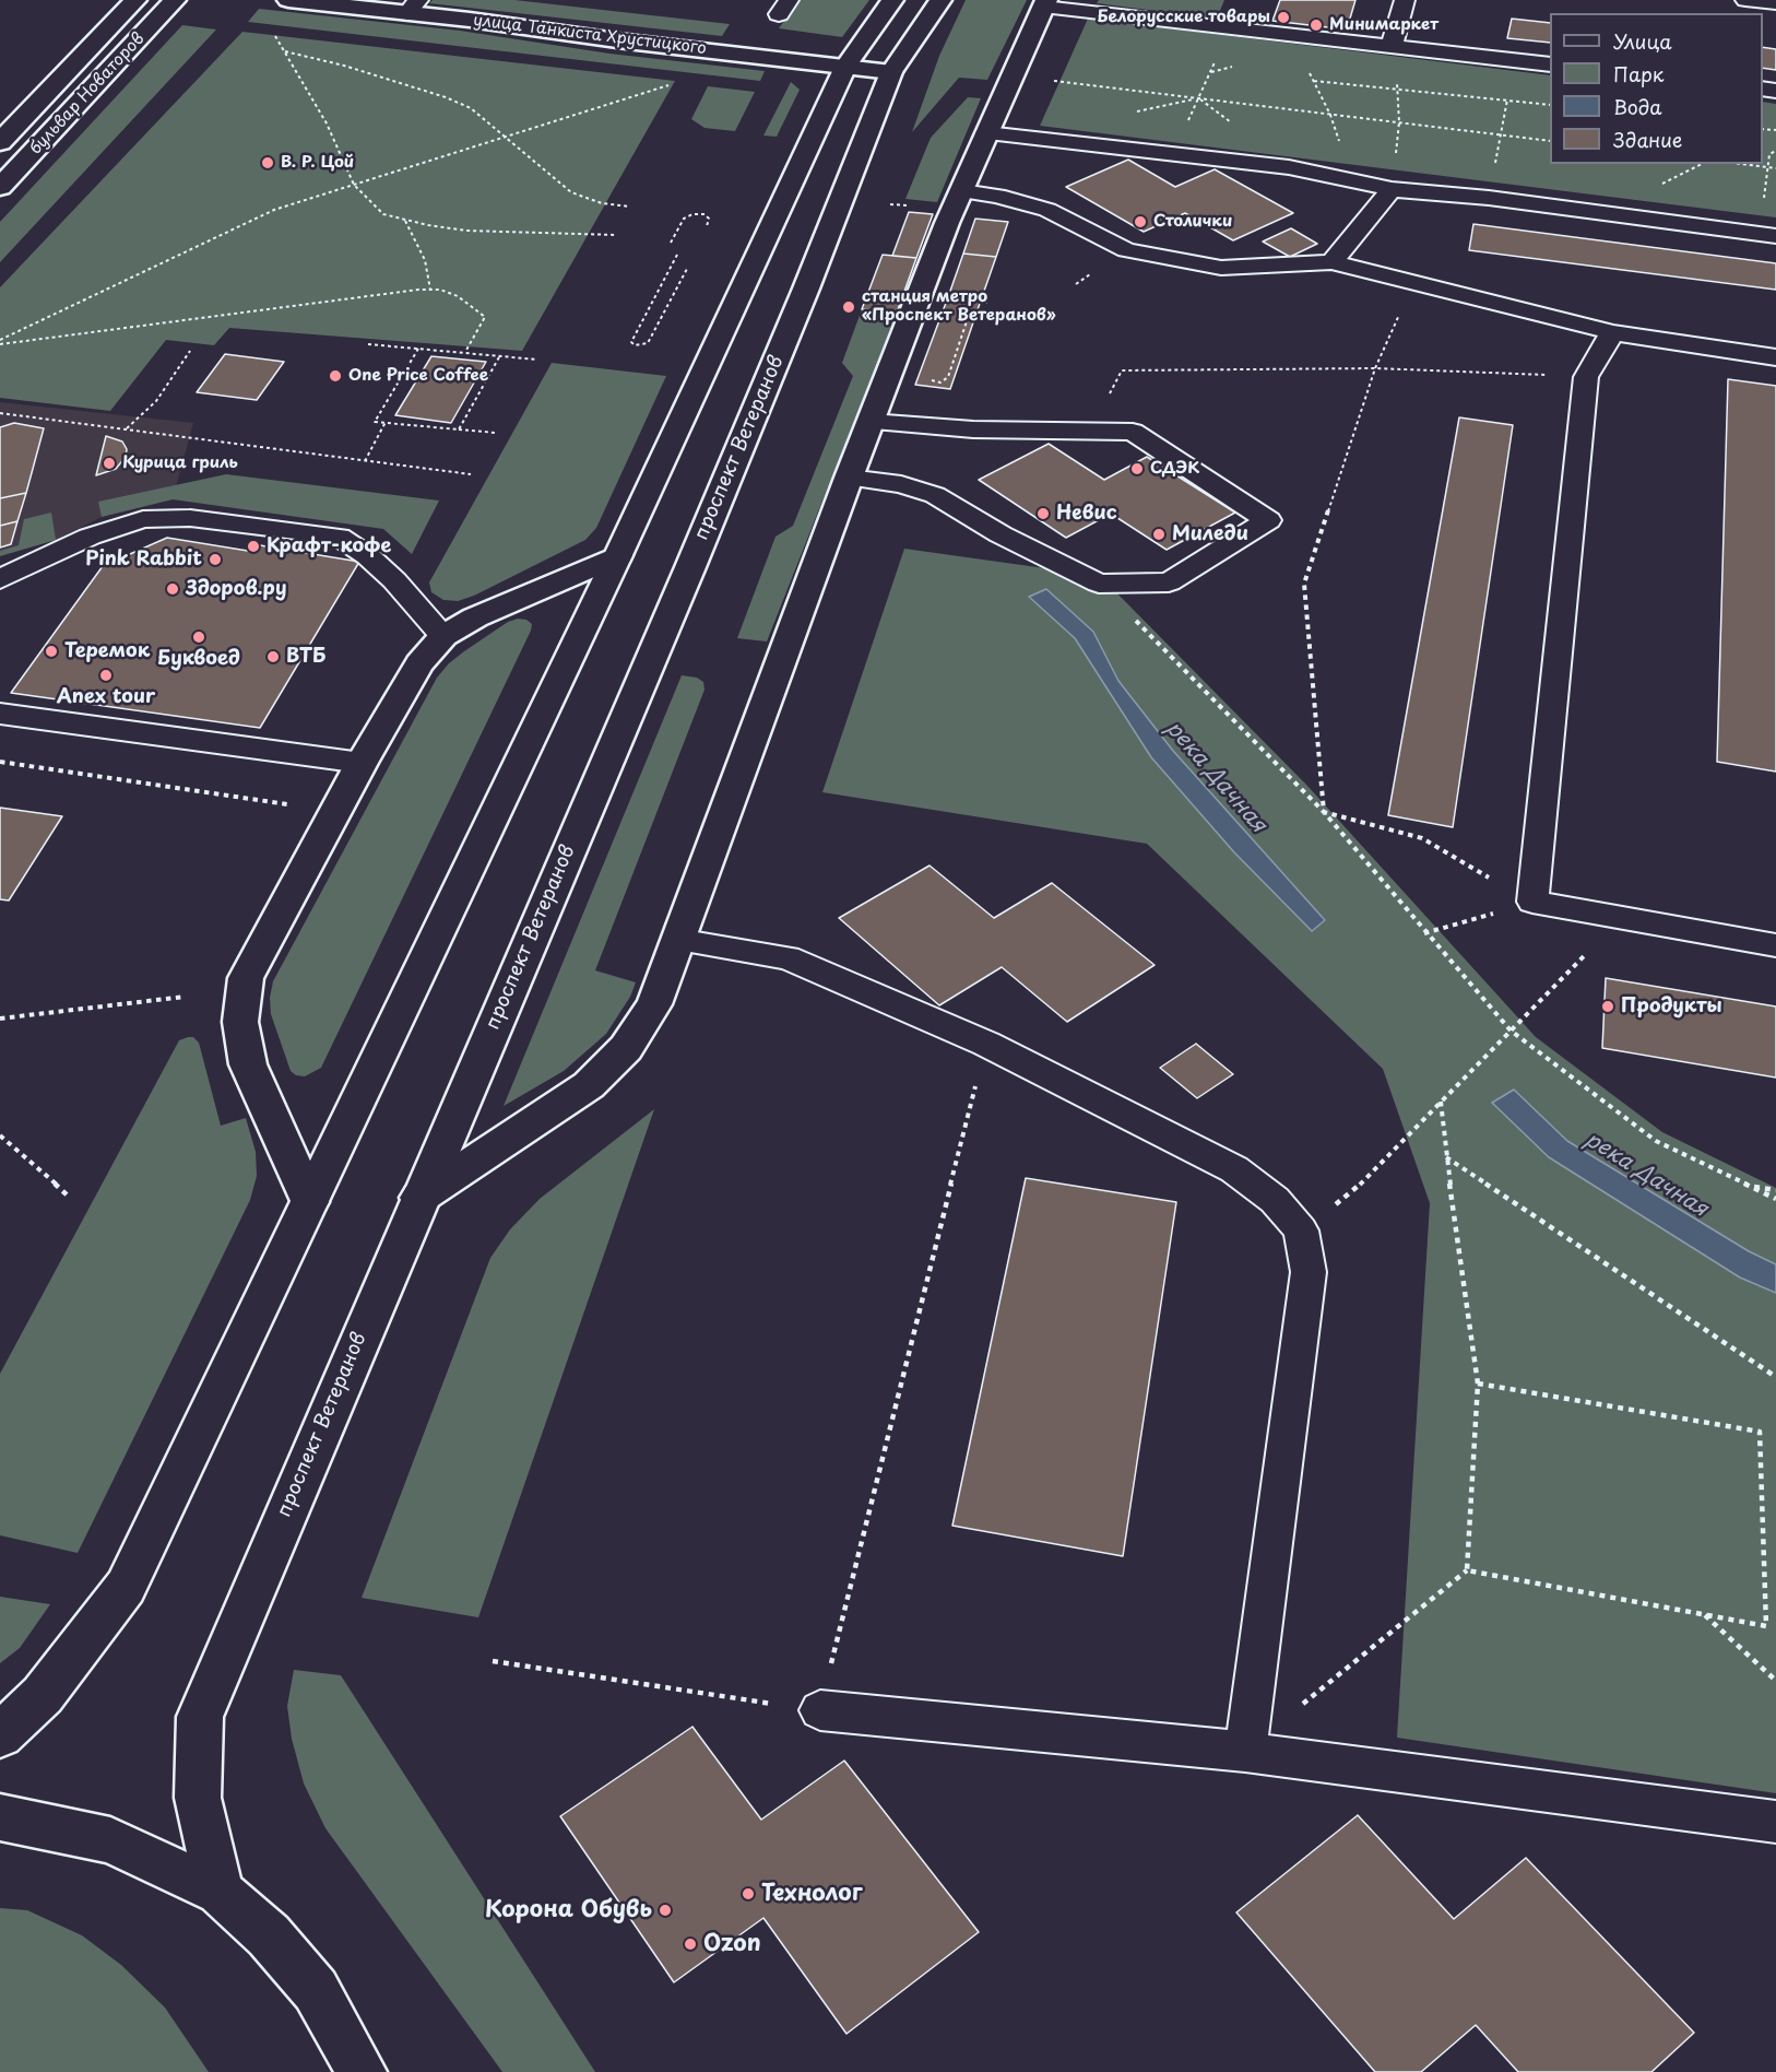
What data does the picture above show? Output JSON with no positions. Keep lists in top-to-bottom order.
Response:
{
  "streets": {
    "main road": ["улица Танкиста Хрустицкого", "бульвар Новаторов", "проспект Ветеранов"]
  },
  "crossings": [
    ["улица Танкиста Хрустицкого", "проспект Ветеранов"]
  ],
  "water": ["река Дачная"],
  "places": [
    "Белорусские товары",
    "Минимаркет",
    "В. Р. Цой",
    "Столички",
    "станция метро «Проспект Ветеранов»",
    "One Price Coffee",
    "Курица гриль",
    "СДЭК",
    "Невис",
    "Миледи",
    "Крафт-кофе",
    "Pink Rabbit",
    "Здоров.ру",
    "Буквоед",
    "Теремок",
    "ВТБ",
    "Anex tour",
    "Продукты",
    "Технолог",
    "Корона Обувь",
    "Ozon"
  ],
  "legend": [
    "Улица",
    "Парк",
    "Вода",
    "Здание"
  ]
}
